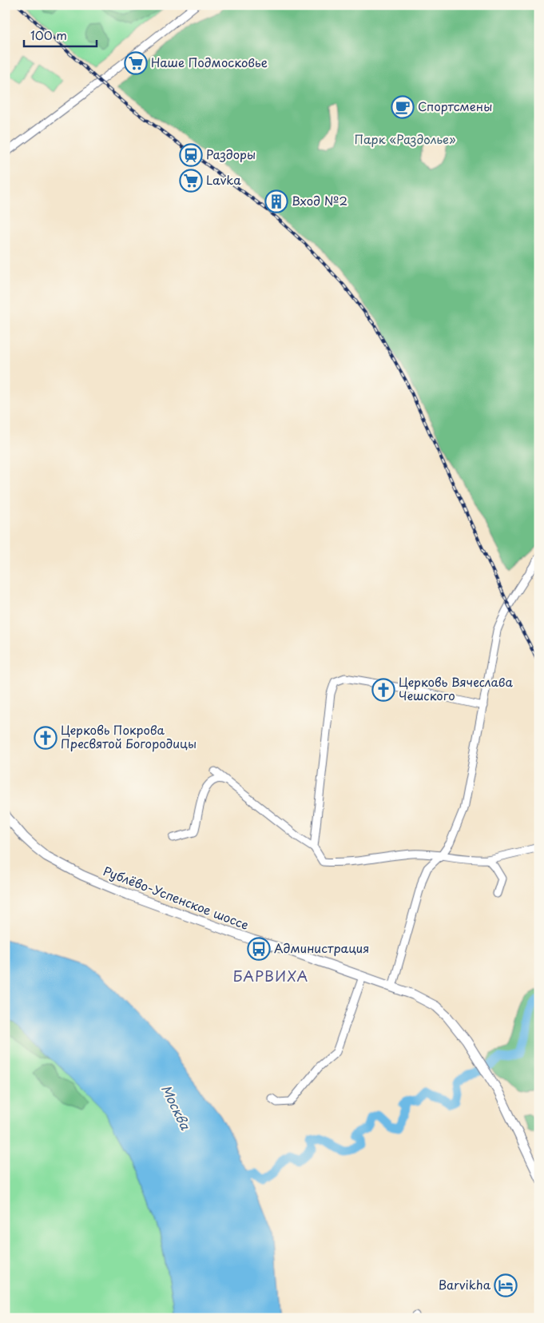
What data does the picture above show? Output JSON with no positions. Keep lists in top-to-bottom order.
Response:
{
  "streets": {
    "main road": ["Рублёво-Успенское шоссе"]
  },
  "districts": ["БАРВИХА"],
  "water": ["Москва"],
  "parks": ["Парк «Раздолье»"],
  "places": {
    "supermarket": ["Наше Подмосковье", "Lavka"],
    "cafe": ["Спортсмены"],
    "station": ["Раздоры"],
    "building": ["Вход №2"],
    "church": ["Церковь Вячеслава Чешского", "Церковь Покрова Пресвятой Богородицы"],
    "bus stop": ["Администрация"],
    "hotel": ["Barvikha"]
  },
  "scale_bar": "100 m"
}
